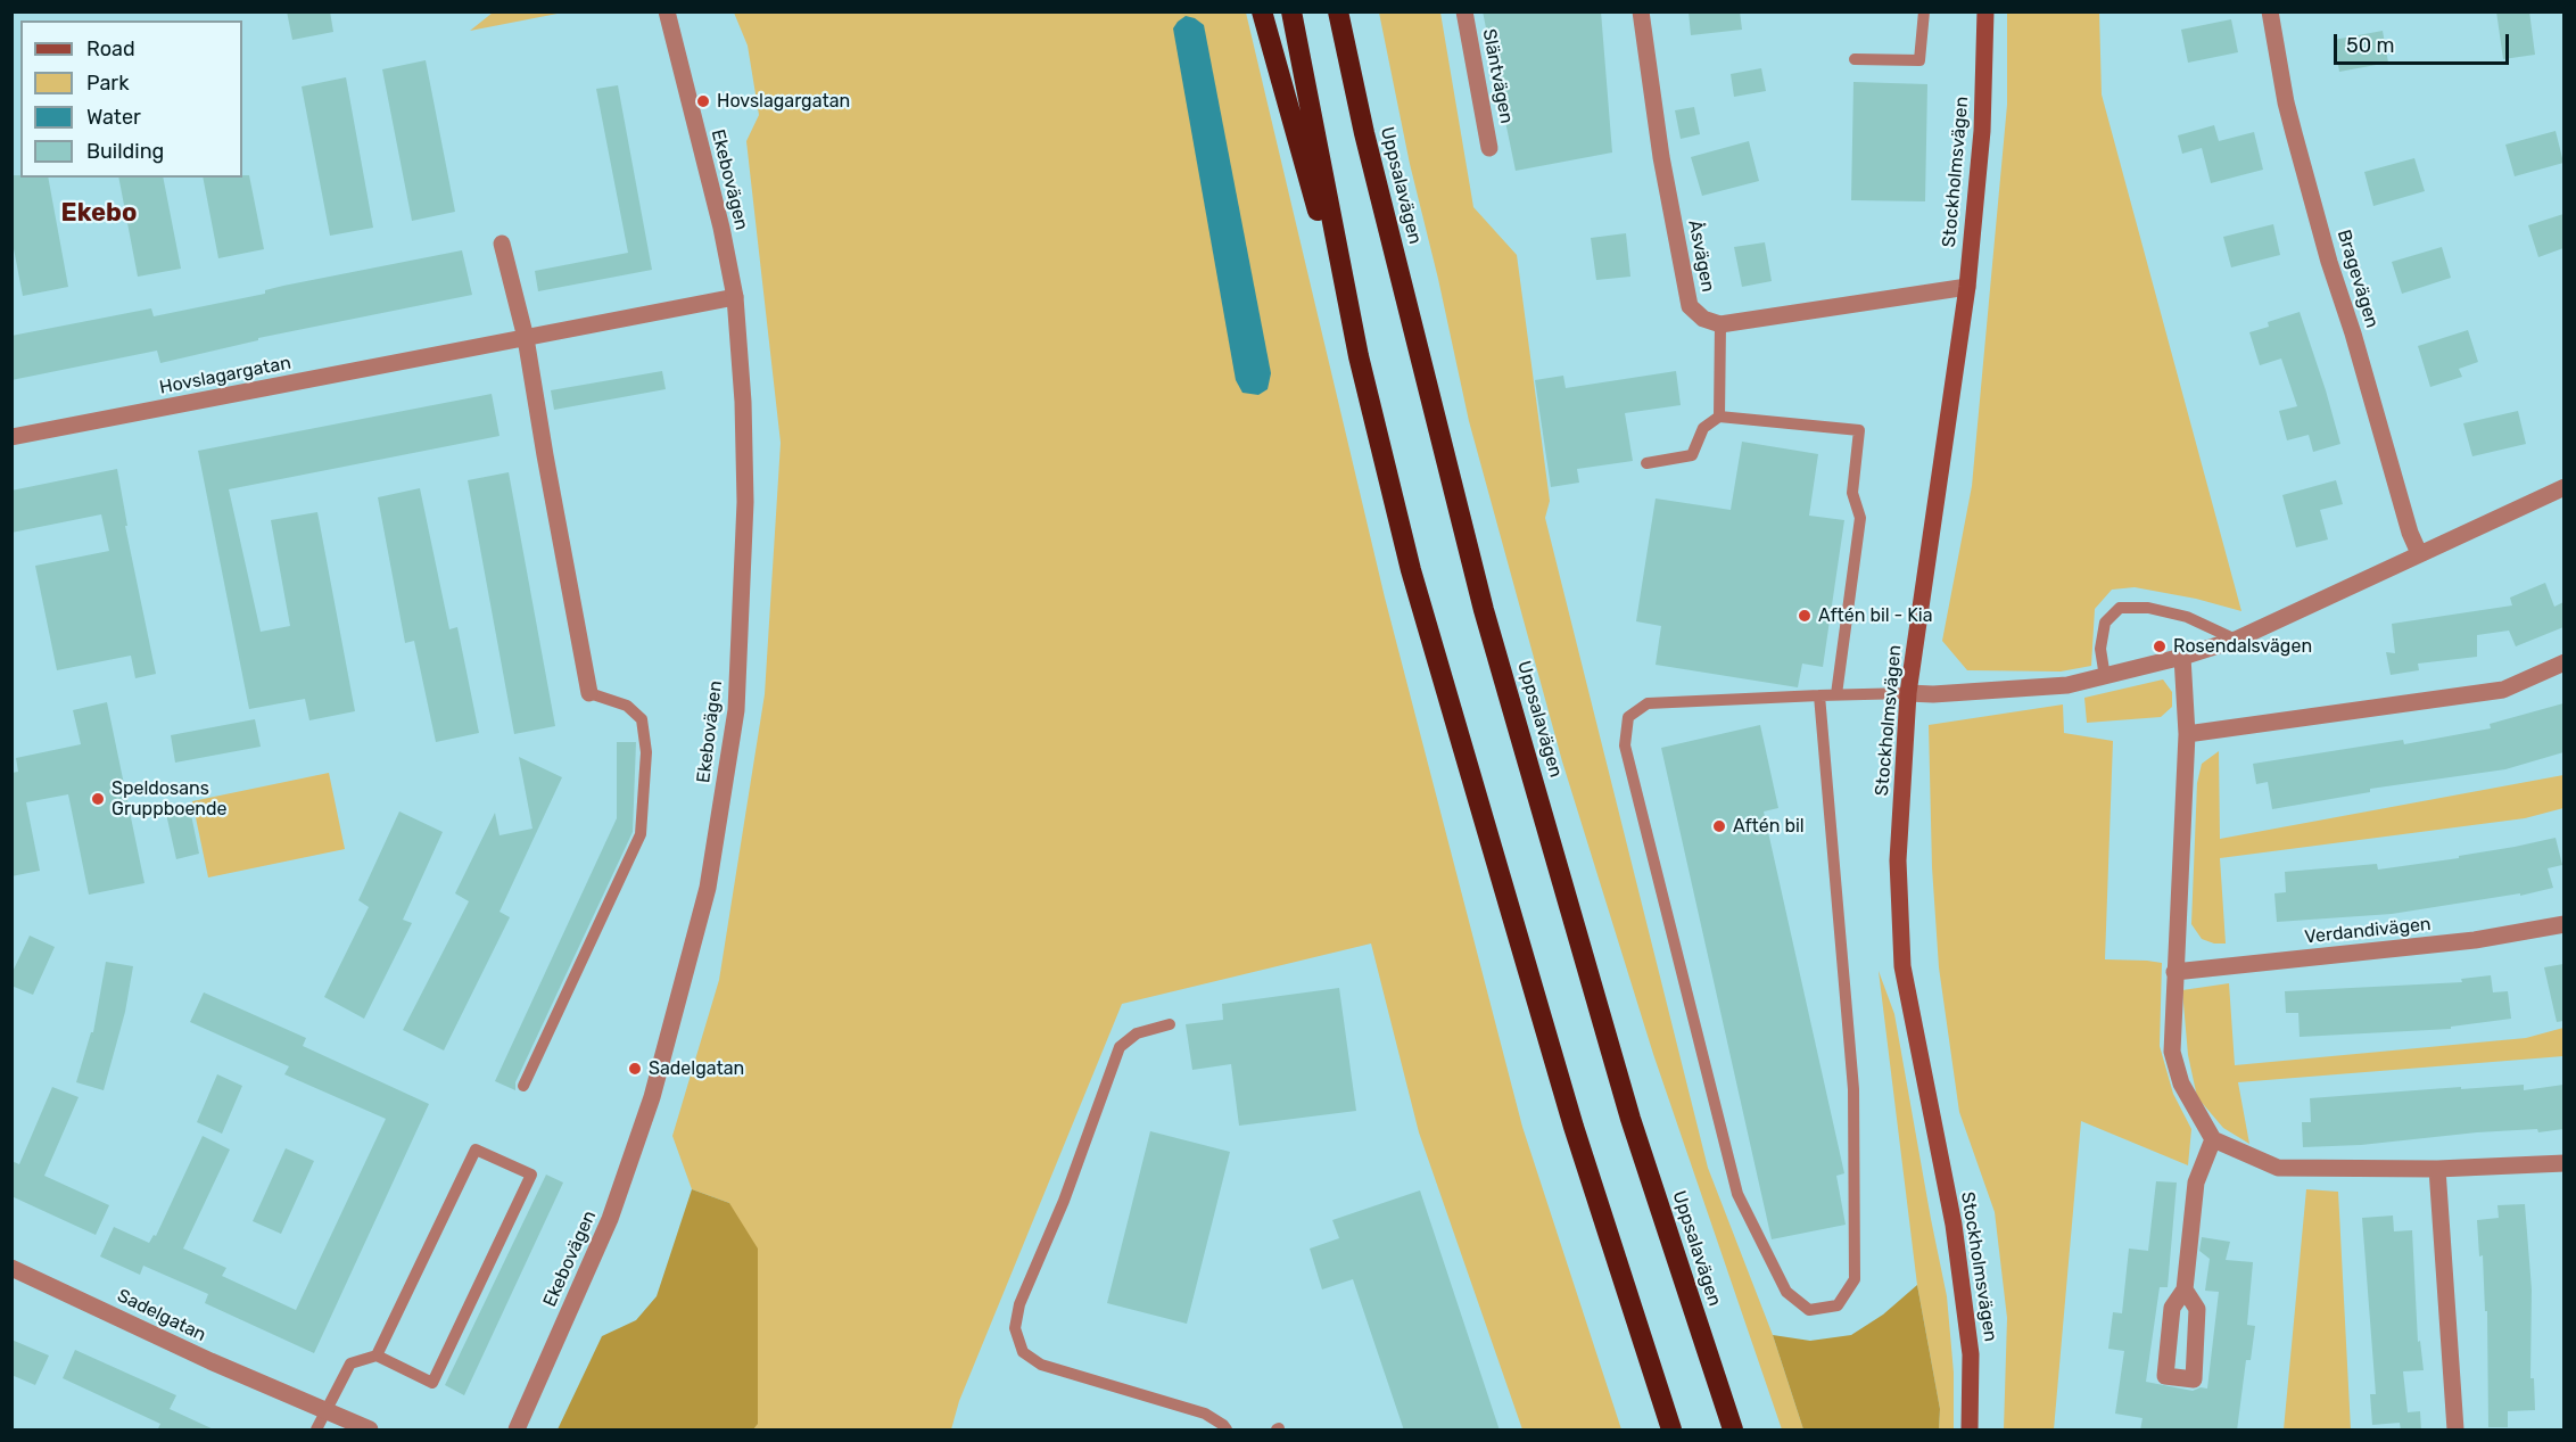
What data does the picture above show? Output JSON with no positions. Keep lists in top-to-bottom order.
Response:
{
  "streets": {
    "highway": ["Uppsalavägen"],
    "main road": ["Stockholmsvägen"],
    "street": [
      "Släntvägen",
      "Ekebovägen",
      "Åsvägen",
      "Bragevägen",
      "Hovslagargatan",
      "Verdandivägen",
      "Sadelgatan"
    ]
  },
  "crossings": [
    ["Ekebovägen", "Hovslagargatan"]
  ],
  "districts": ["Ekebo"],
  "places": [
    "Hovslagargatan",
    "Aftén bil - Kia",
    "Rosendalsvägen",
    "Speldosans Gruppboende",
    "Aftén bil",
    "Sadelgatan"
  ],
  "legend": [
    "Road",
    "Park",
    "Water",
    "Building"
  ],
  "scale_bar": "50 m"
}
